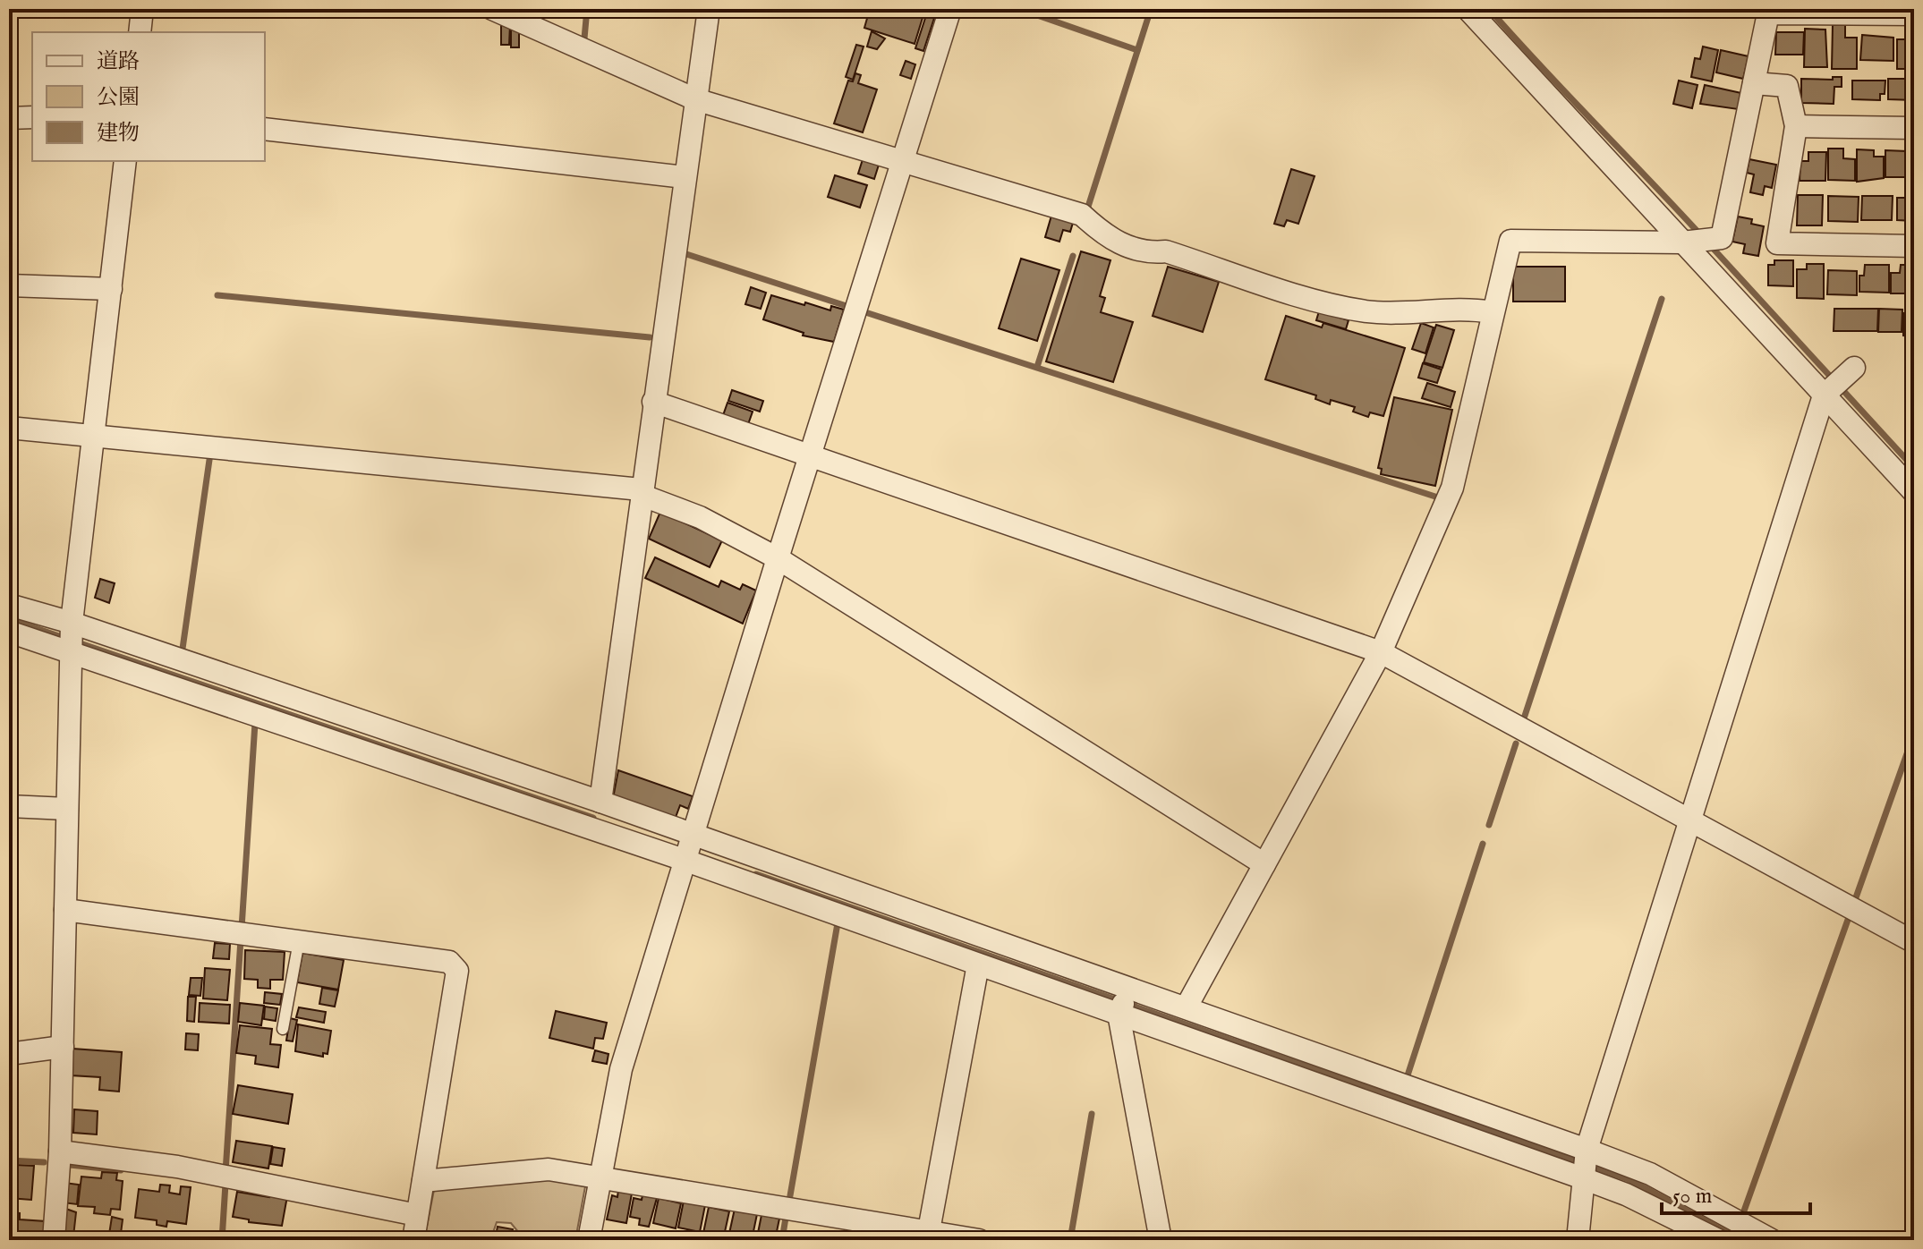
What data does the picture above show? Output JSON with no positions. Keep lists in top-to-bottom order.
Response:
{
  "legend": ["道路", "公園", "建物"],
  "scale_bar": "50 m"
}
